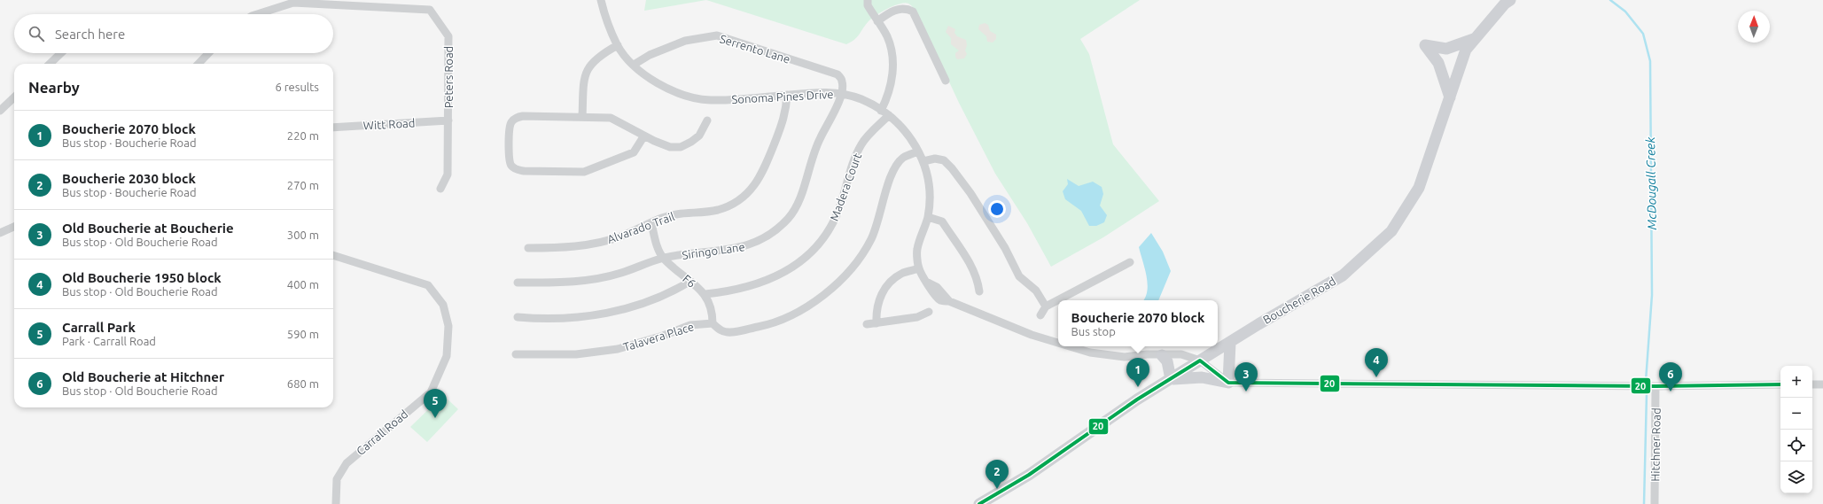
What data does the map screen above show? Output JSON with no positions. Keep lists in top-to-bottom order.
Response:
{
  "streets": {
    "main road": ["Boucherie Road"],
    "street": [
      "Serrento Lane",
      "Peters Road",
      "Sonoma Pines Drive",
      "Witt Road",
      "Madera Court",
      "Alvarado Trail",
      "Siringo Lane",
      "F6",
      "Talavera Place",
      "Carrall Road",
      "Hitchner Road"
    ]
  },
  "crossings": [
    ["Serrento Lane", "Sonoma Pines Drive"],
    ["Serrento Lane", "Siringo Lane"],
    ["Peters Road", "Witt Road"],
    ["Sonoma Pines Drive", "Madera Court"],
    ["Sonoma Pines Drive", "Alvarado Trail"],
    ["Sonoma Pines Drive", "Siringo Lane"],
    ["Sonoma Pines Drive", "Boucherie Road"],
    ["Madera Court", "F6"],
    ["Alvarado Trail", "F6"],
    ["Siringo Lane", "F6"],
    ["F6", "Talavera Place"]
  ],
  "water": ["McDougall Creek"],
  "lines": ["transit line 20"],
  "north": "top",
  "page": {
    "search": "Search here",
    "heading": ["Nearby", "6 results"],
    "list": [
      {
        "mark": "1",
        "name": "Boucherie 2070 block",
        "note": "Bus stop · Boucherie Road",
        "value": "220 m"
      },
      {
        "mark": "2",
        "name": "Boucherie 2030 block",
        "note": "Bus stop · Boucherie Road",
        "value": "270 m"
      },
      {
        "mark": "3",
        "name": "Old Boucherie at Boucherie",
        "note": "Bus stop · Old Boucherie Road",
        "value": "300 m"
      },
      {
        "mark": "4",
        "name": "Old Boucherie 1950 block",
        "note": "Bus stop · Old Boucherie Road",
        "value": "400 m"
      },
      {
        "mark": "5",
        "name": "Carrall Park",
        "note": "Park · Carrall Road",
        "value": "590 m"
      },
      {
        "mark": "6",
        "name": "Old Boucherie at Hitchner",
        "note": "Bus stop · Old Boucherie Road",
        "value": "680 m"
      }
    ],
    "popup": ["Boucherie 2070 block", "Bus stop"],
    "pins": [
      "4",
      "1",
      "3",
      "6",
      "5",
      "2"
    ],
    "map_buttons": ["+", "−"]
  }
}
